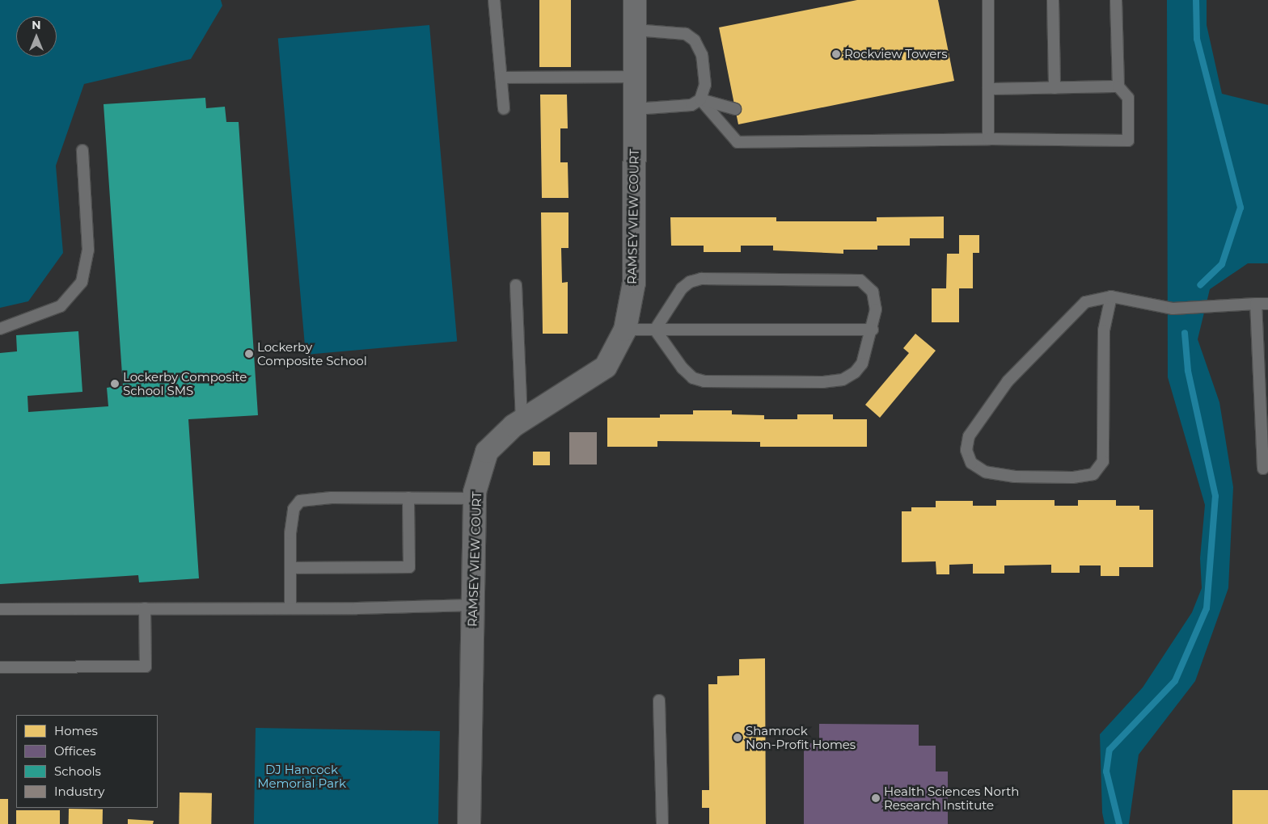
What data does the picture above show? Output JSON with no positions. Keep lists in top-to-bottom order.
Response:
{
  "streets": {
    "street": ["RAMSEY VIEW COURT"]
  },
  "parks": ["DJ Hancock Memorial Park"],
  "places": [
    "Rockview Towers",
    "Lockerby Composite School",
    "Lockerby Composite School SMS",
    "Shamrock Non-Profit Homes",
    "Health Sciences North Research Institute"
  ],
  "legend": [
    "Homes",
    "Offices",
    "Schools",
    "Industry"
  ],
  "north": "top"
}
